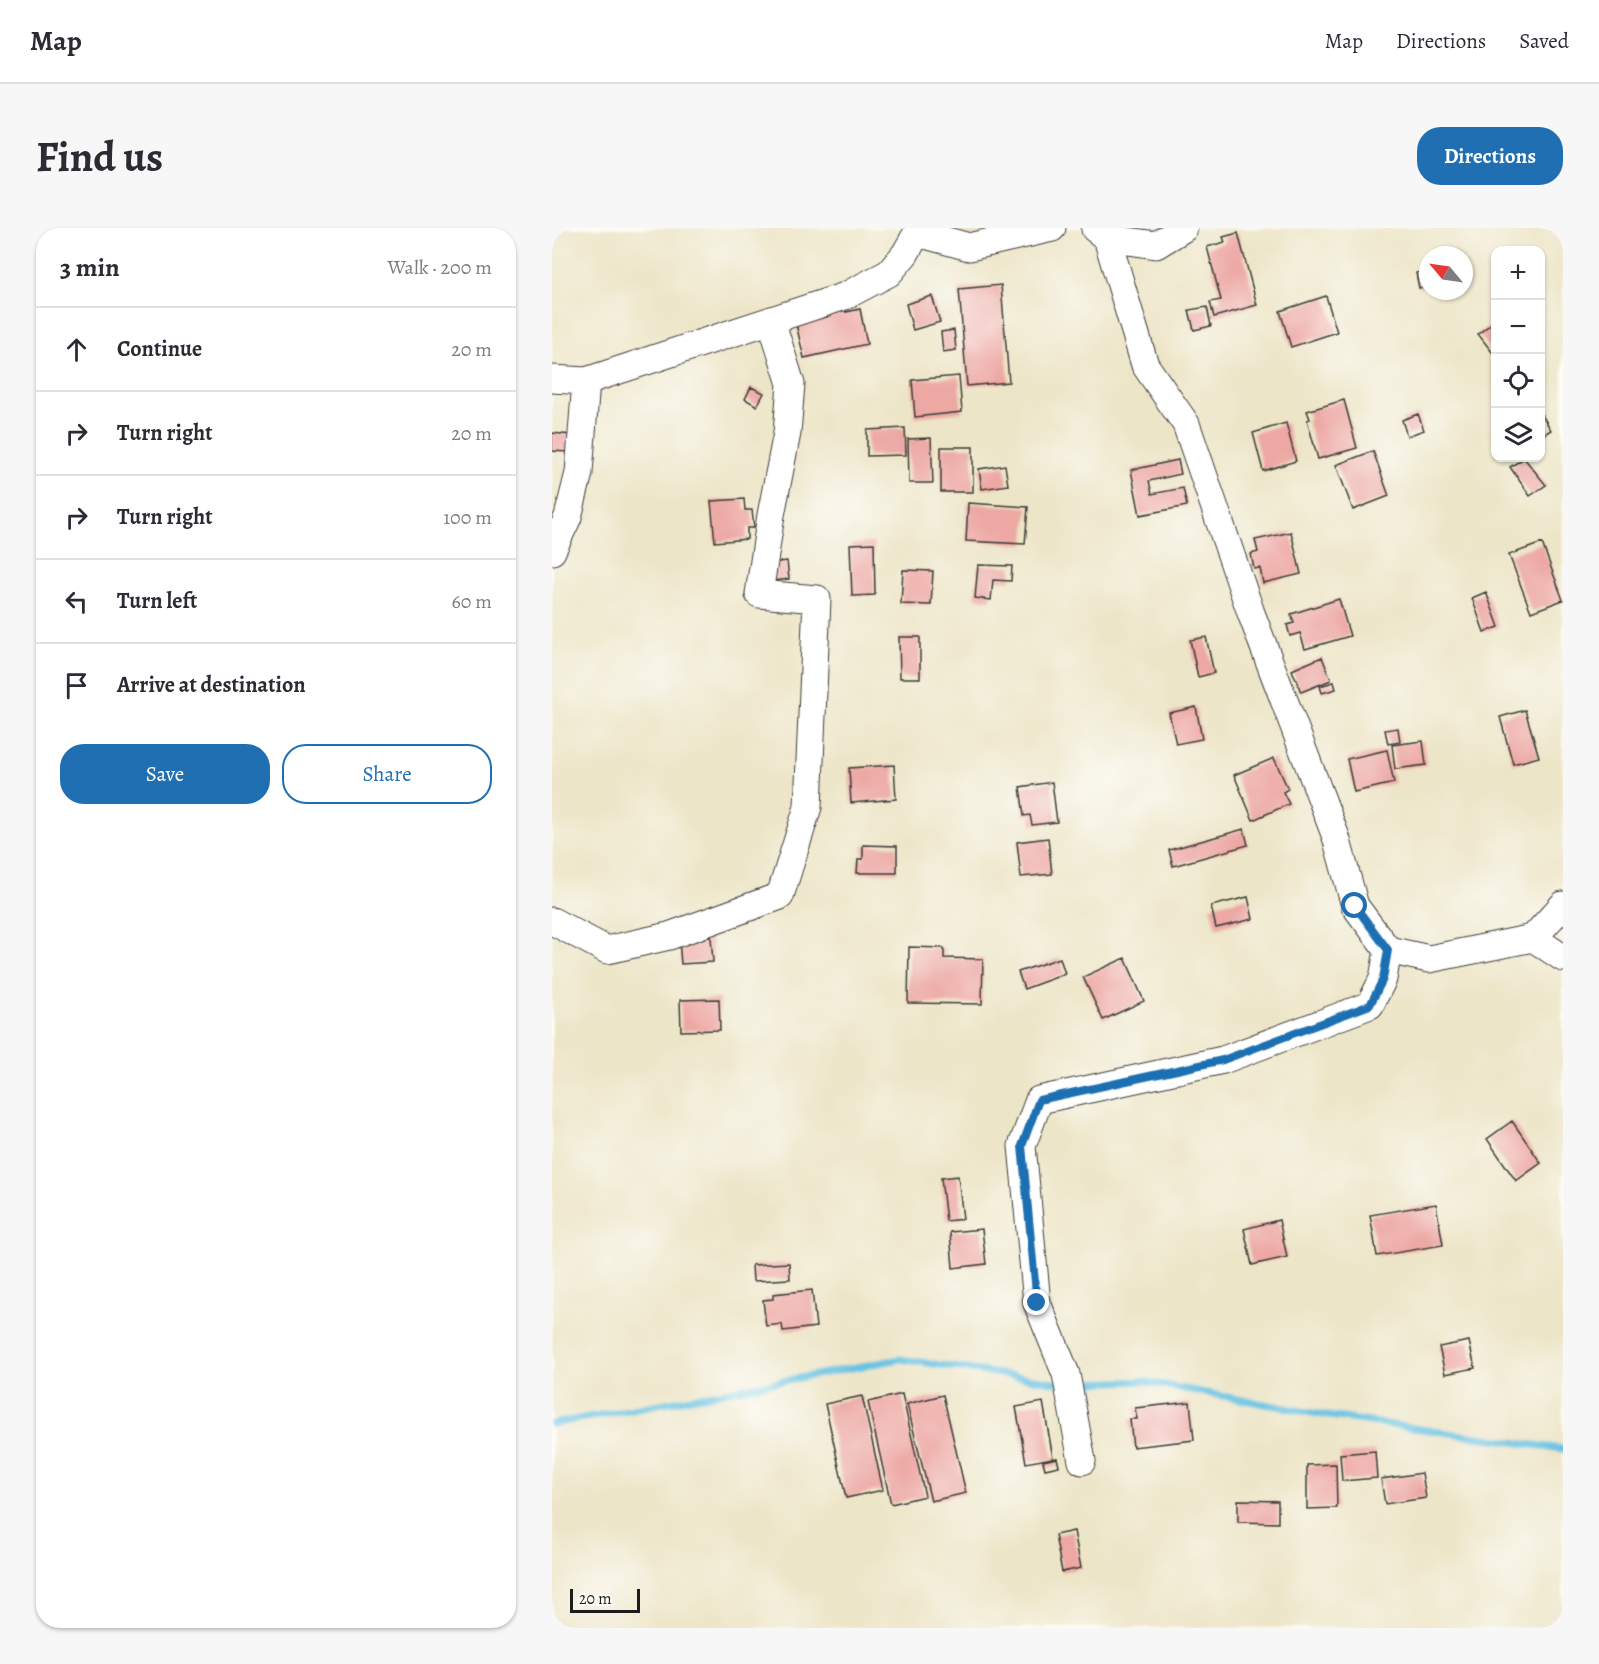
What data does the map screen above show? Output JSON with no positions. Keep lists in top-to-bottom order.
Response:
{
  "scale_bar": "20 m",
  "north": "top left",
  "page": {
    "header": "Map",
    "nav": ["Map", "Directions", "Saved"],
    "buttons": [
      "Directions",
      ["Save", "Share"]
    ],
    "title": "Find us",
    "heading": ["3 min", "Walk · 200 m"],
    "map_buttons": ["+", "−"],
    "list": [
      ["Continue", "20 m"],
      ["Turn right", "20 m"],
      ["Turn right", "100 m"],
      ["Turn left", "60 m"],
      "Arrive at destination"
    ],
    "scale": "20 m"
  }
}
